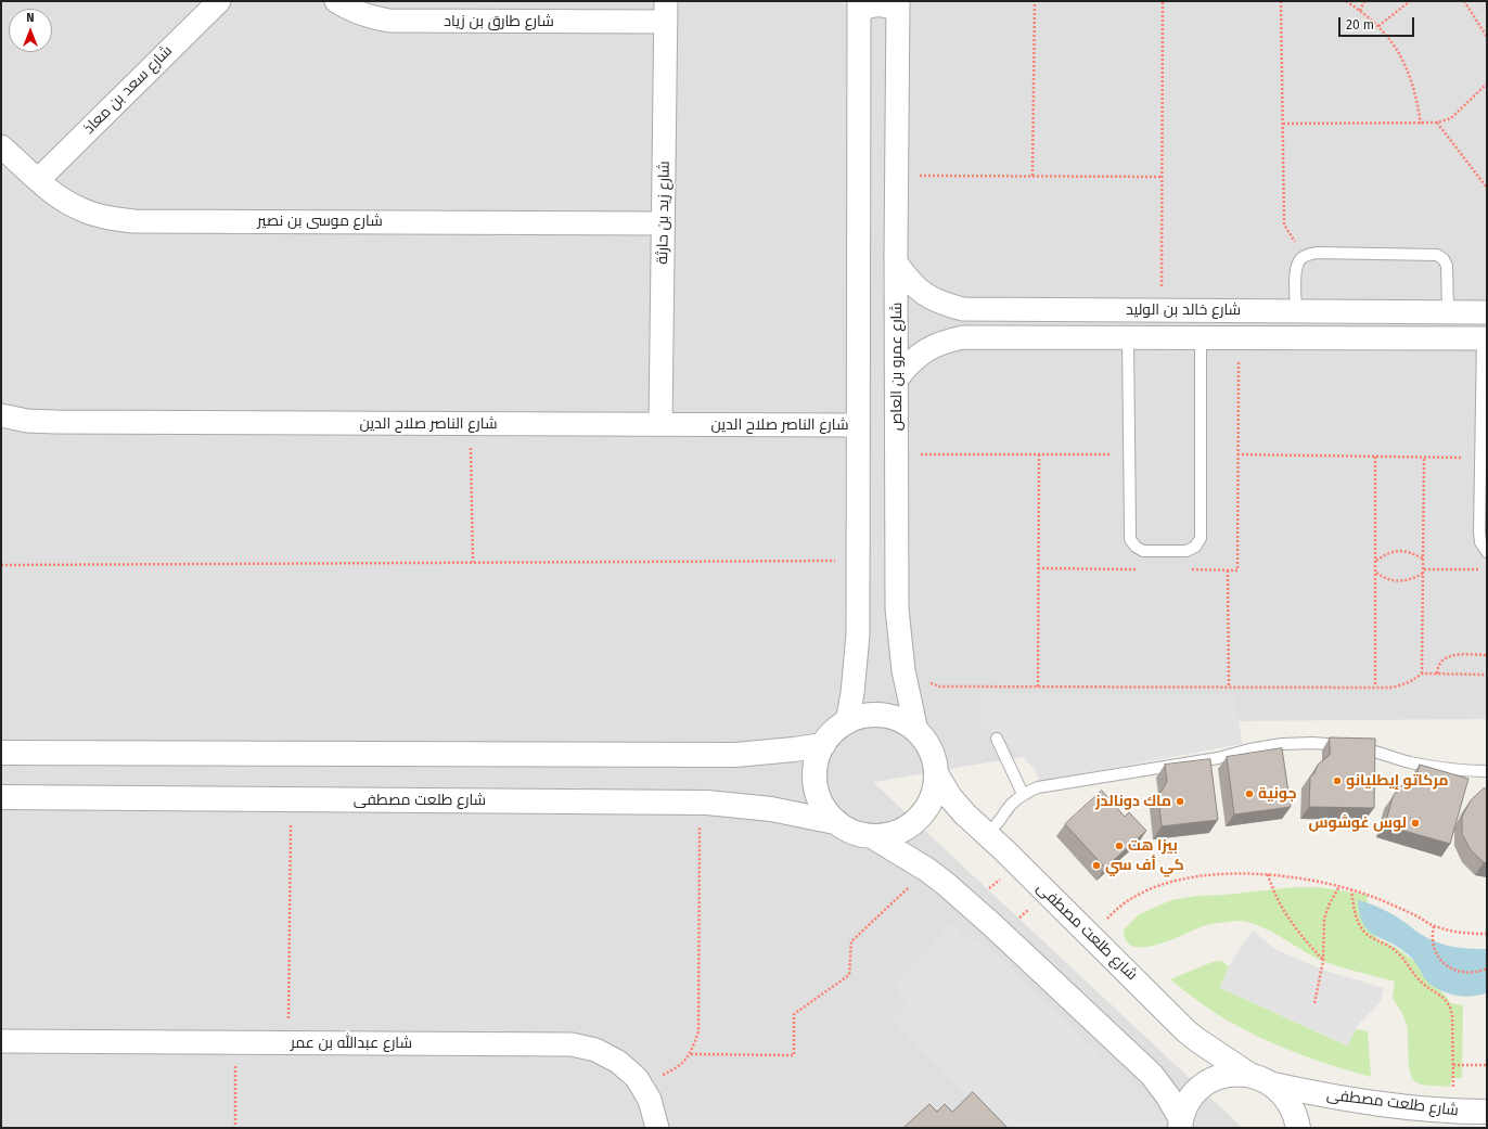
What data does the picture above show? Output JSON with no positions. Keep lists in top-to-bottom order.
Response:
{
  "streets": {
    "street": [
      "شارع طارق بن زياد",
      "شارع سعد بن معاذ",
      "شارع زيد بن حارثة",
      "شارع موسى بن نصير",
      "شارع خالد بن الوليد",
      "شارع عمرو بن العاص",
      "شارع الناصر صلاح الدين",
      "شارع طلعت مصطفى",
      "شارع عبدالله بن عمر"
    ]
  },
  "crossings": [
    ["شارع طارق بن زياد", "شارع زيد بن حارثة"],
    ["شارع سعد بن معاذ", "شارع موسى بن نصير"],
    ["شارع زيد بن حارثة", "شارع موسى بن نصير"],
    ["شارع زيد بن حارثة", "شارع الناصر صلاح الدين"],
    ["شارع خالد بن الوليد", "شارع عمرو بن العاص"],
    ["شارع عمرو بن العاص", "شارع طلعت مصطفى"]
  ],
  "places": [
    "مركاتو إيطليانو",
    "جونية",
    "ماك دونالدز",
    "لوس غوشوس",
    "بيزا هت",
    "كي أف سي"
  ],
  "scale_bar": "20 m",
  "north": "top"
}
